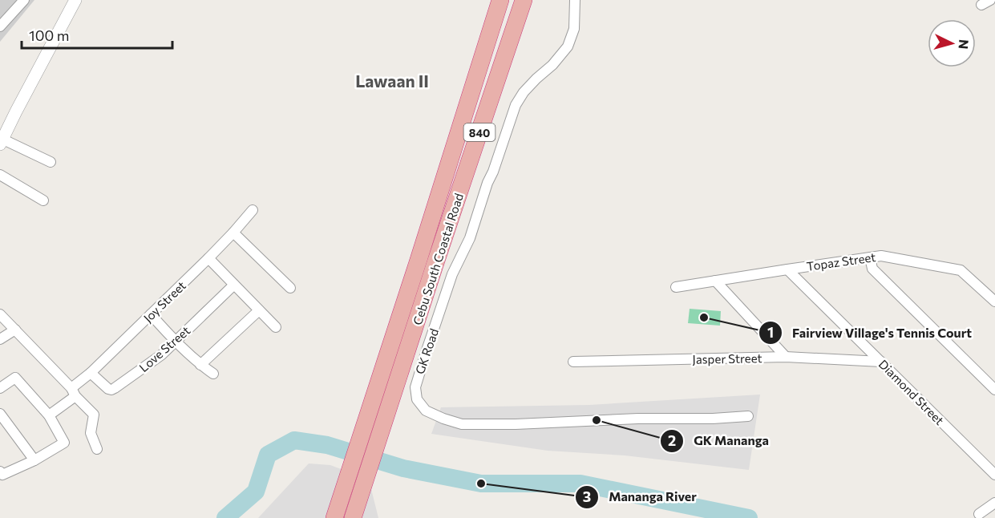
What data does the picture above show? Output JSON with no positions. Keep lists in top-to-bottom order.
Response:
{
  "streets": {
    "highway": ["840", "Cebu South Coastal Road"],
    "street": [
      "Topaz Street",
      "Joy Street",
      "Love Street",
      "GK Road",
      "Jasper Street",
      "Diamond Street"
    ]
  },
  "crossings": [
    ["Topaz Street", "Diamond Street"],
    ["Joy Street", "Love Street"],
    ["Jasper Street", "Diamond Street"]
  ],
  "districts": ["Lawaan II"],
  "places": ["Fairview Village's Tennis Court", "GK Mananga", "Mananga River"],
  "scale_bar": "100 m",
  "north": "right"
}
